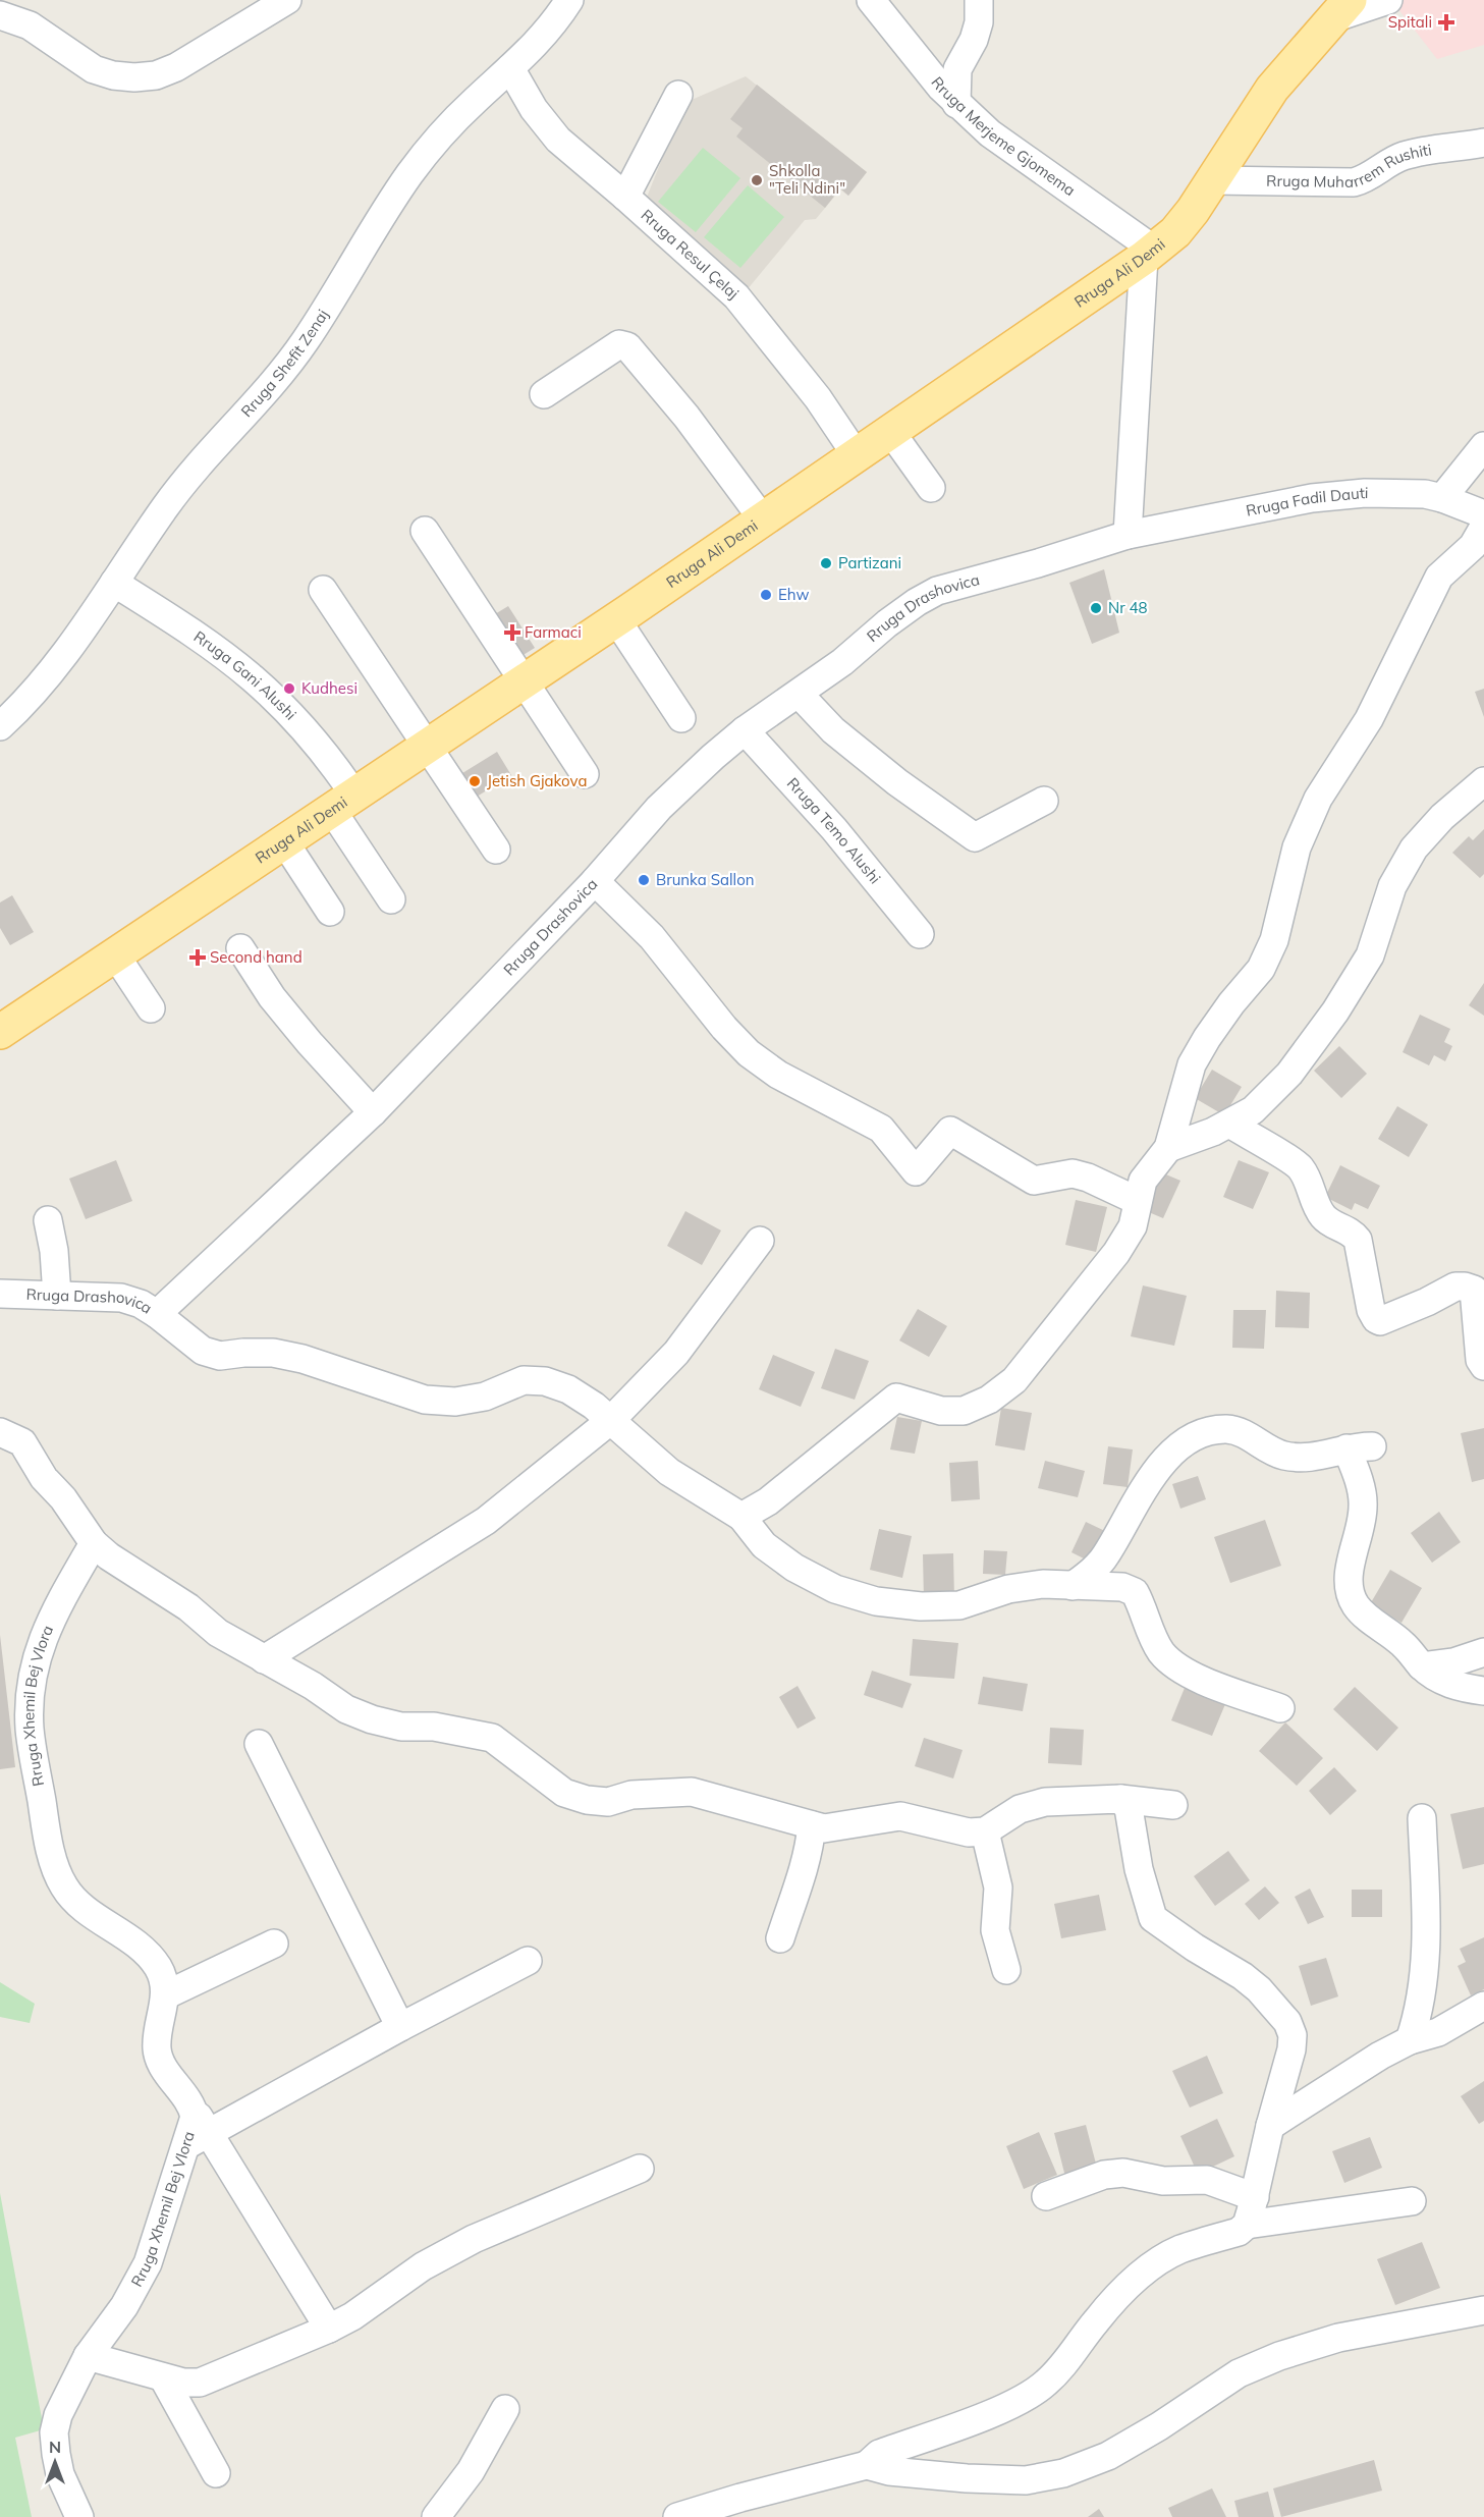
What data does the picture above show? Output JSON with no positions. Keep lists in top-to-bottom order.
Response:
{
  "streets": {
    "main road": ["Rruga Ali Demi"],
    "street": [
      "Rruga Merjeme Gjomema",
      "Rruga Muharrem Rushiti",
      "Rruga Resul Çelaj",
      "Rruga Shefit Zenaj",
      "Rruga Fadil Dauti",
      "Rruga Drashovica",
      "Rruga Gani Alushi",
      "Rruga Temo Alushi",
      "Rruga Xhemil Bej Vlora"
    ]
  },
  "crossings": [
    ["Rruga Merjeme Gjomema", "Rruga Ali Demi"],
    ["Rruga Muharrem Rushiti", "Rruga Ali Demi"],
    ["Rruga Resul Çelaj", "Rruga Ali Demi"],
    ["Rruga Resul Çelaj", "Rruga Shefit Zenaj"],
    ["Rruga Ali Demi", "Rruga Gani Alushi"],
    ["Rruga Shefit Zenaj", "Rruga Gani Alushi"],
    ["Rruga Fadil Dauti", "Rruga Drashovica"],
    ["Rruga Drashovica", "Rruga Temo Alushi"]
  ],
  "places": {
    "health": ["Spitali", "Farmaci", "Second hand"],
    "other": [
      "Shkolla \"Teli Ndini\"",
      "Partizani",
      "Ehw",
      "Nr 48",
      "Kudhesi",
      "Jetish Gjakova",
      "Brunka Sallon"
    ]
  },
  "north": "top"
}
